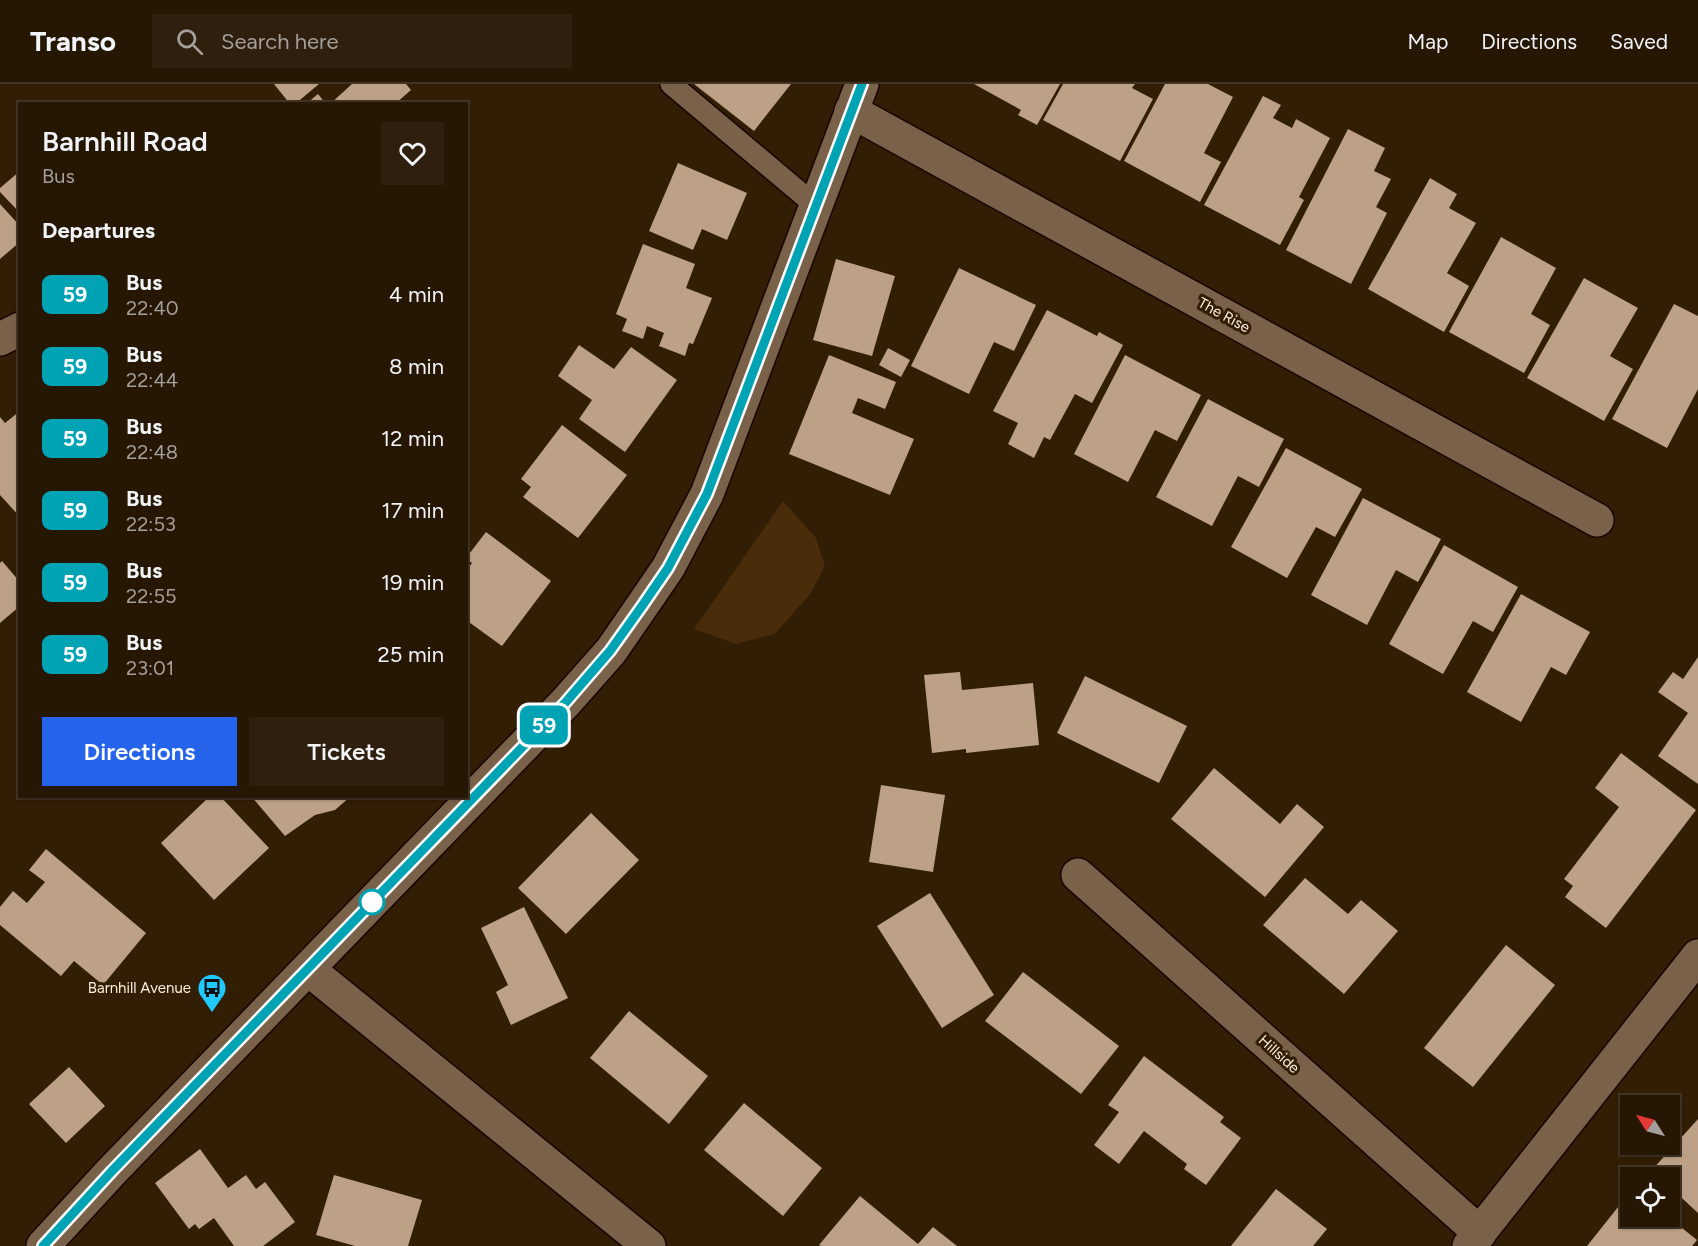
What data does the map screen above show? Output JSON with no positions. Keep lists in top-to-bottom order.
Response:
{
  "streets": {
    "street": ["The Rise", "Hillside"]
  },
  "places": {
    "bus stop": ["Barnhill Avenue"]
  },
  "lines": ["bus line 59"],
  "north": "top left",
  "page": {
    "header": "Transo",
    "search": "Search here",
    "nav": ["Map", "Directions", "Saved"],
    "on_map": "59",
    "heading": [
      ["Barnhill Road", "Bus"],
      "Departures"
    ],
    "list": [
      {
        "mark": "59",
        "name": "Bus",
        "note": "22:40",
        "value": "4 min"
      },
      {
        "mark": "59",
        "name": "Bus",
        "note": "22:44",
        "value": "8 min"
      },
      {
        "mark": "59",
        "name": "Bus",
        "note": "22:48",
        "value": "12 min"
      },
      {
        "mark": "59",
        "name": "Bus",
        "note": "22:53",
        "value": "17 min"
      },
      {
        "mark": "59",
        "name": "Bus",
        "note": "22:55",
        "value": "19 min"
      },
      {
        "mark": "59",
        "name": "Bus",
        "note": "23:01",
        "value": "25 min"
      }
    ],
    "buttons": ["Directions", "Tickets"]
  }
}
